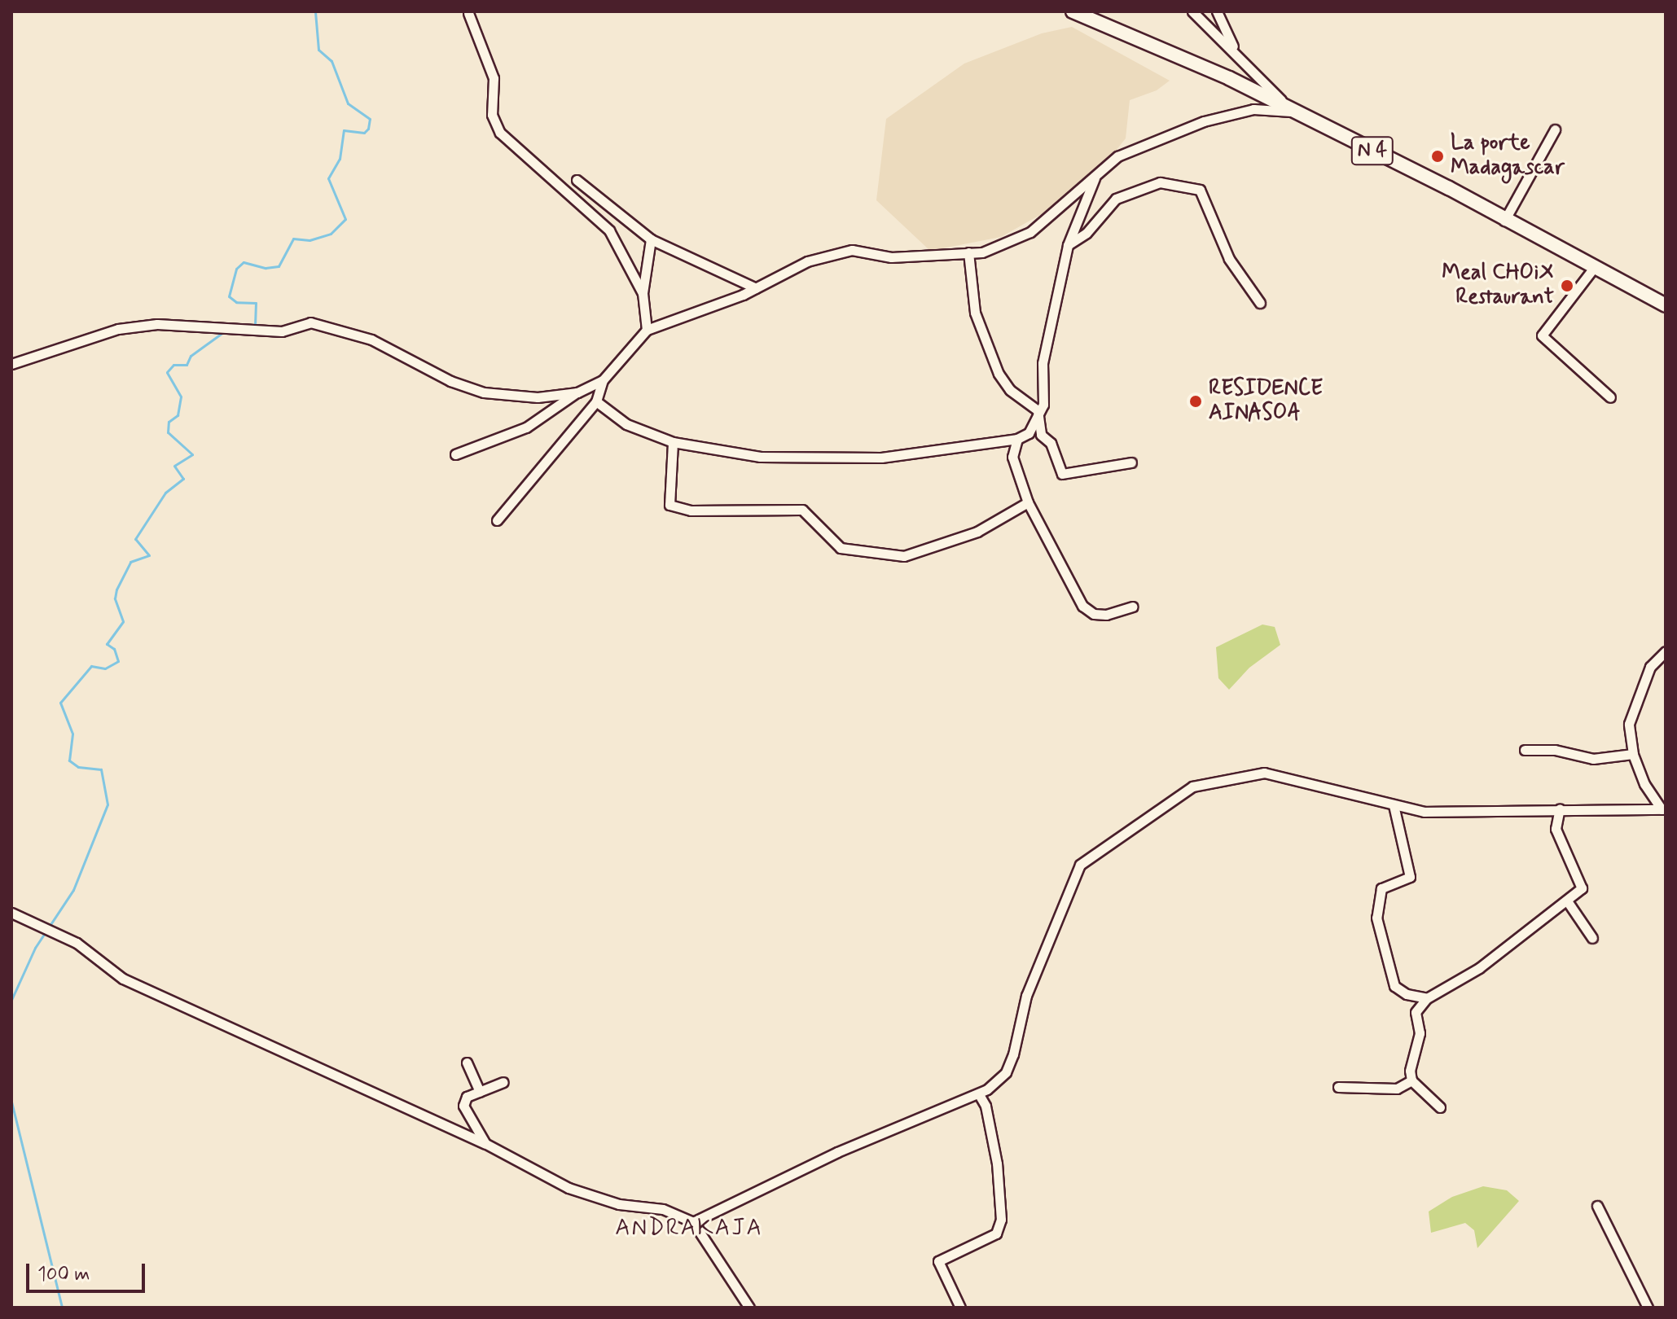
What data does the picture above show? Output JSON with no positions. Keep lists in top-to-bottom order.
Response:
{
  "streets": {
    "main road": ["N 4"]
  },
  "districts": ["ANDRAKAJA"],
  "places": ["La porte Madagascar", "Meal CHOiX Restaurant", "RESIDENCE AINASOA"],
  "scale_bar": "100 m"
}
